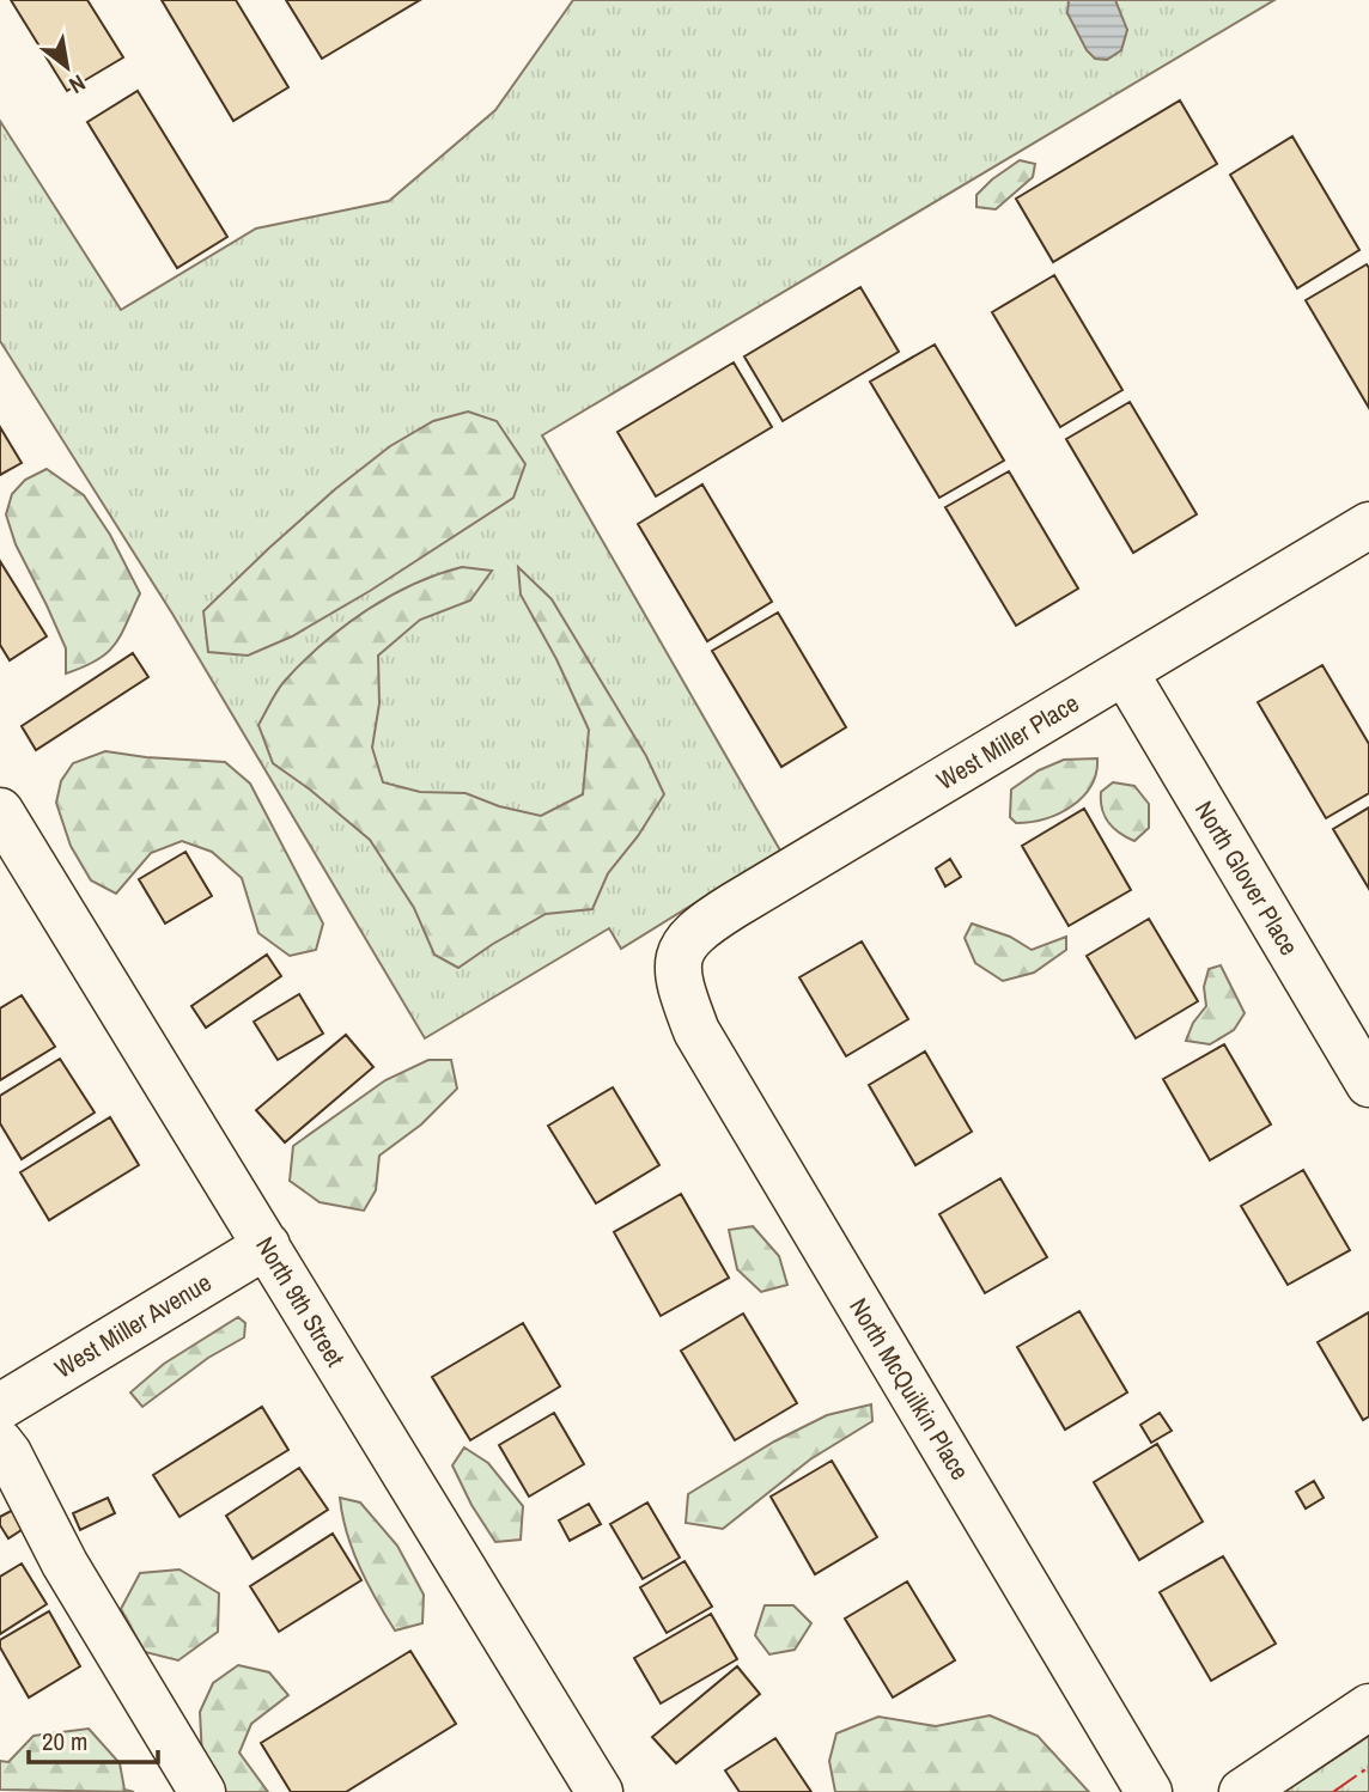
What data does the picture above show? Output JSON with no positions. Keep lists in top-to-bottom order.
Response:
{
  "streets": {
    "street": [
      "West Miller Place",
      "North Glover Place",
      "North 9th Street",
      "West Miller Avenue",
      "North McQuilkin Place"
    ]
  },
  "crossings": [
    ["West Miller Place", "North Glover Place"],
    ["West Miller Place", "North McQuilkin Place"],
    ["North 9th Street", "West Miller Avenue"]
  ],
  "scale_bar": "20 m",
  "north": "bottom right"
}
